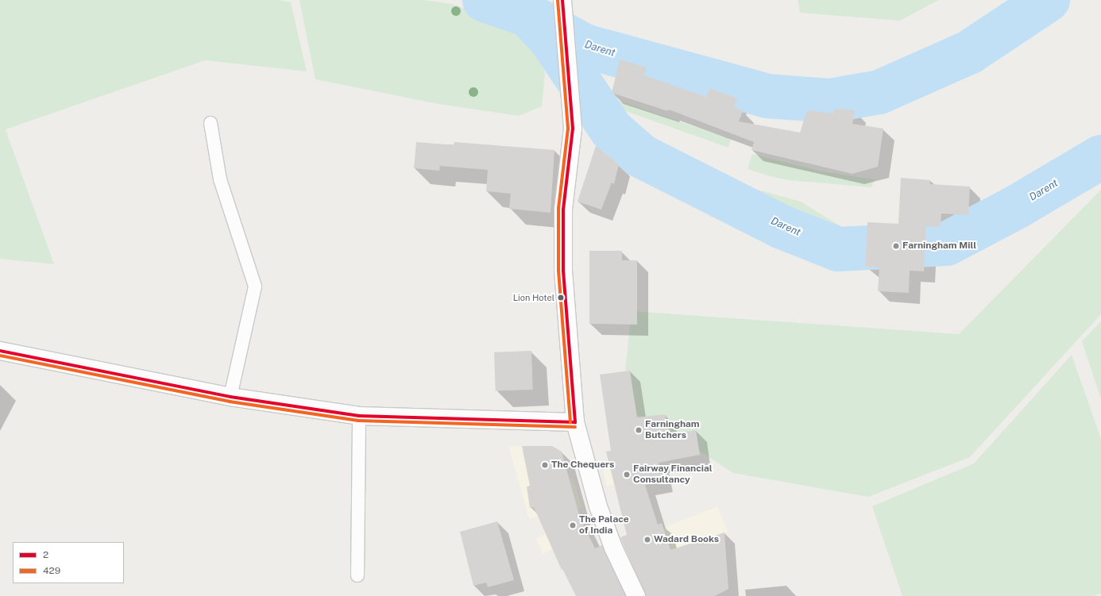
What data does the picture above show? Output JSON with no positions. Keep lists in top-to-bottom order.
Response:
{
  "water": ["Darent"],
  "places": [
    "Farningham Mill",
    "Lion Hotel",
    "Farningham Butchers",
    "The Chequers",
    "Fairway Financial Consultancy",
    "The Palace of India",
    "Wadard Books"
  ],
  "lines": ["transit line 2", "transit line 429"],
  "legend": ["2", "429"]
}
